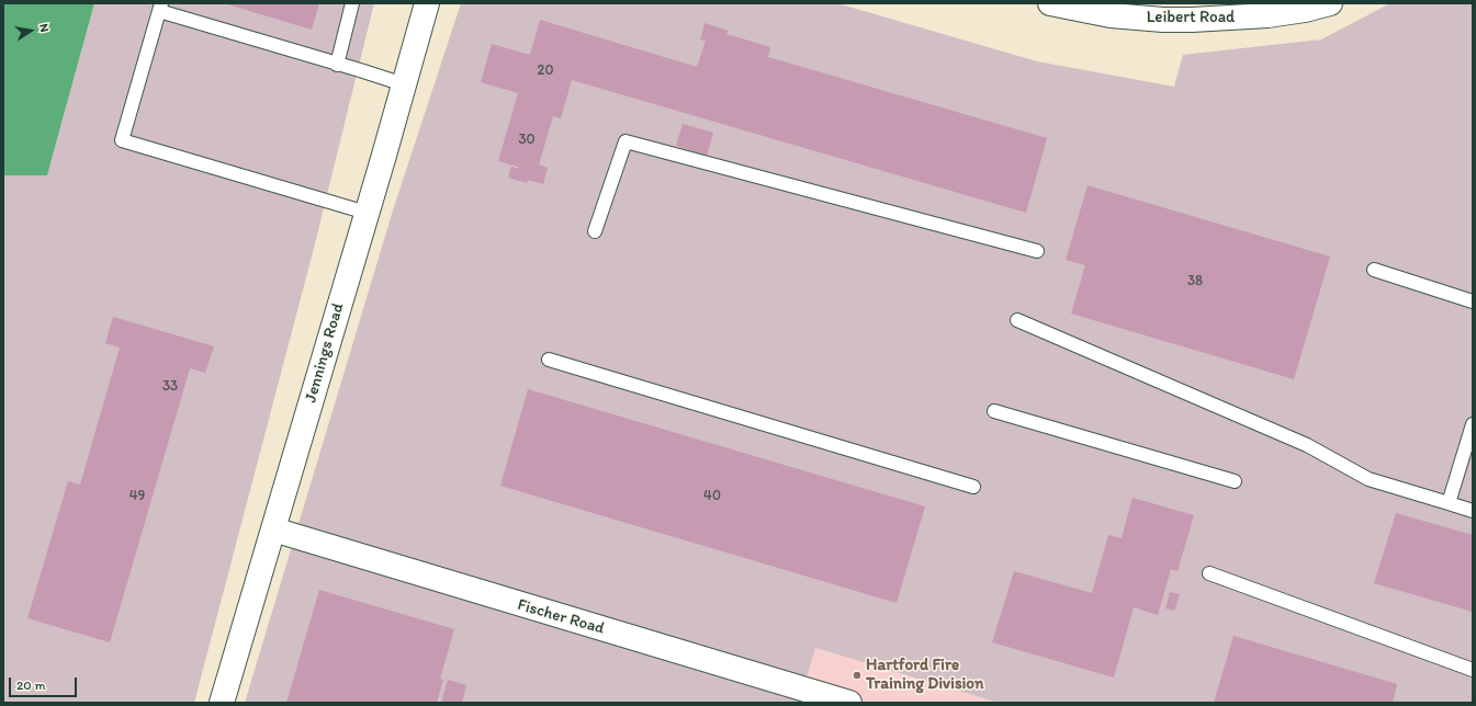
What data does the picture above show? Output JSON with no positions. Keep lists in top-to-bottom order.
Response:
{
  "streets": {
    "street": ["Leibert Road", "Jennings Road", "Fischer Road"]
  },
  "crossings": [
    ["Jennings Road", "Fischer Road"]
  ],
  "places": ["Hartford Fire Training Division"],
  "house_numbers": [
    "20",
    "30",
    "38",
    "33",
    "49",
    "40"
  ],
  "scale_bar": "20 m",
  "north": "right"
}
